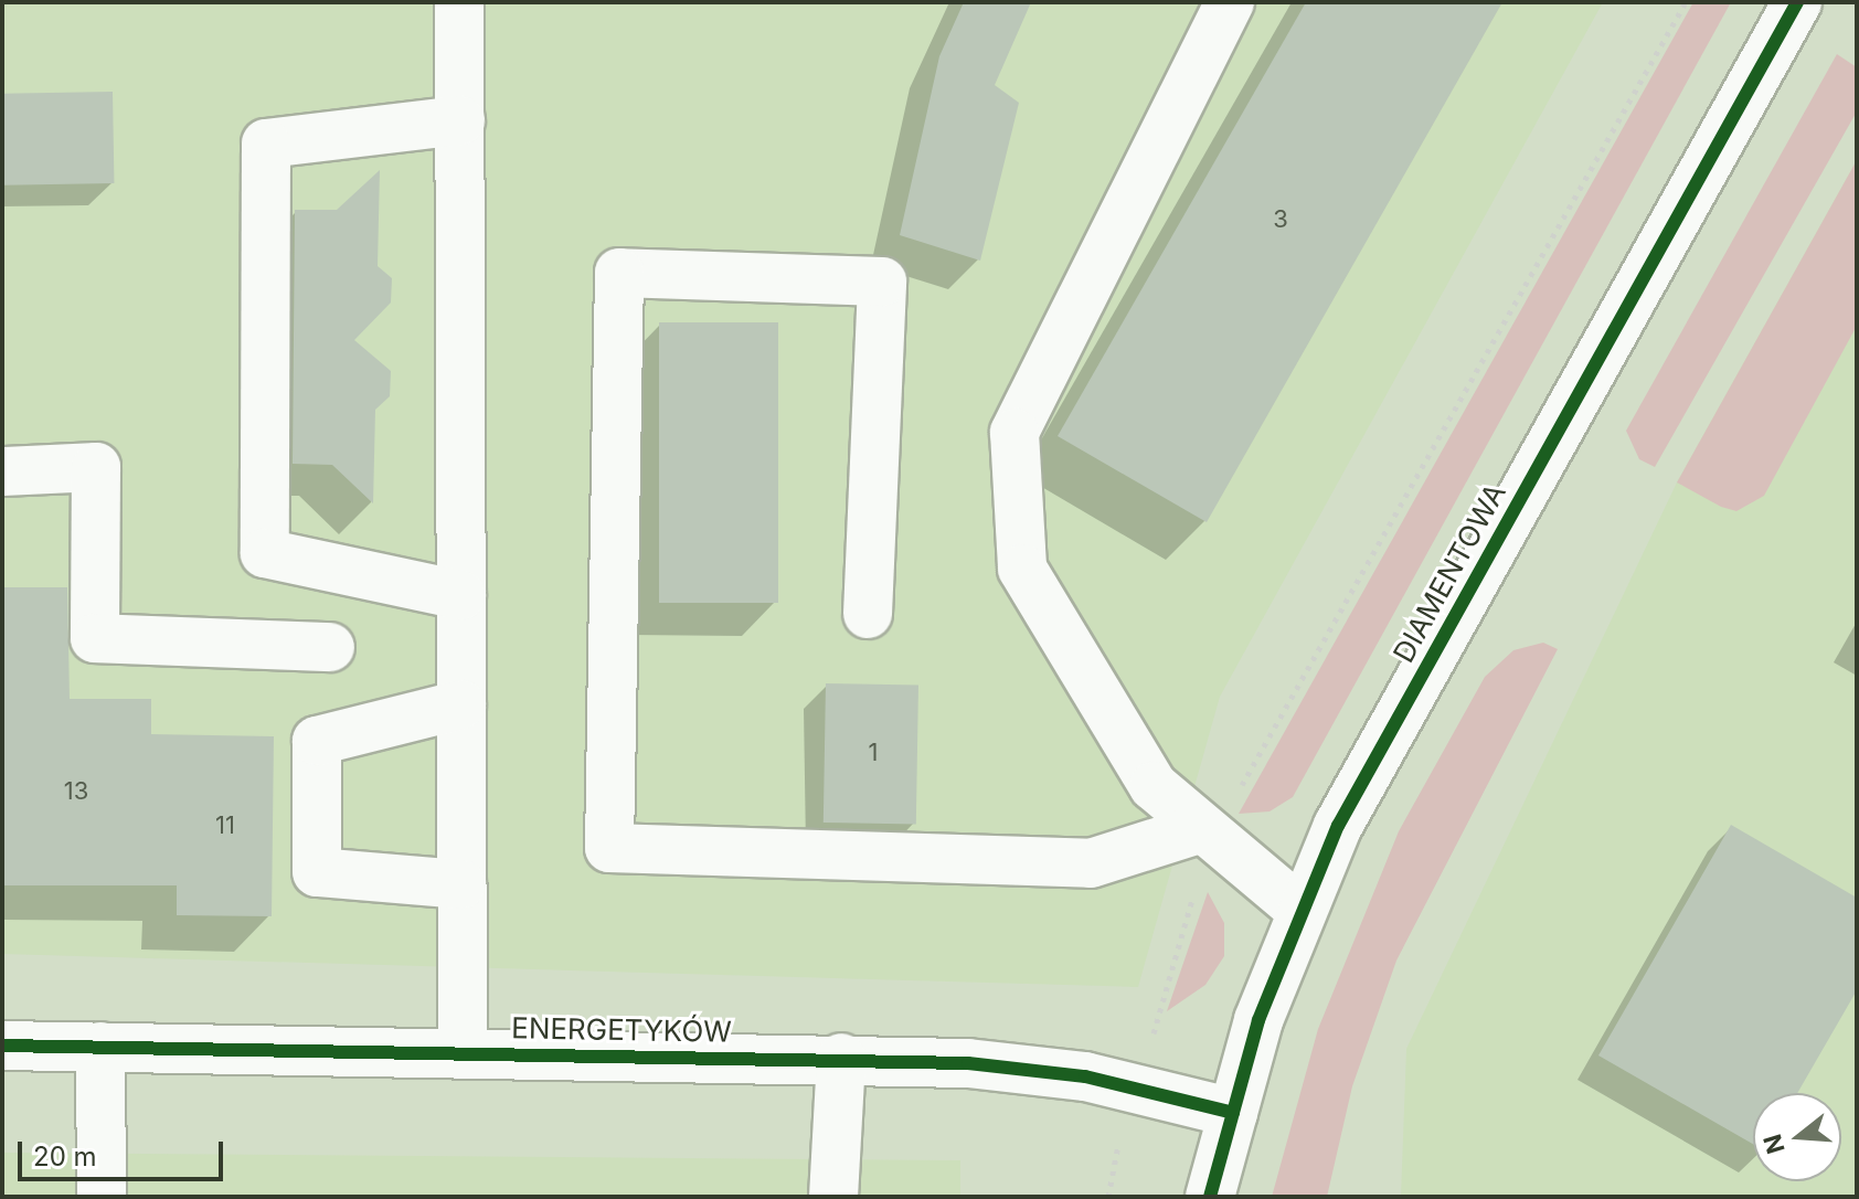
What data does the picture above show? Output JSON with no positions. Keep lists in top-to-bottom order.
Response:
{
  "streets": {
    "street": ["DIAMENTOWA", "ENERGETYKÓW"]
  },
  "crossings": [
    ["DIAMENTOWA", "ENERGETYKÓW"]
  ],
  "house_numbers": [
    "3",
    "1",
    "13",
    "11"
  ],
  "scale_bar": "20 m",
  "north": "left"
}
